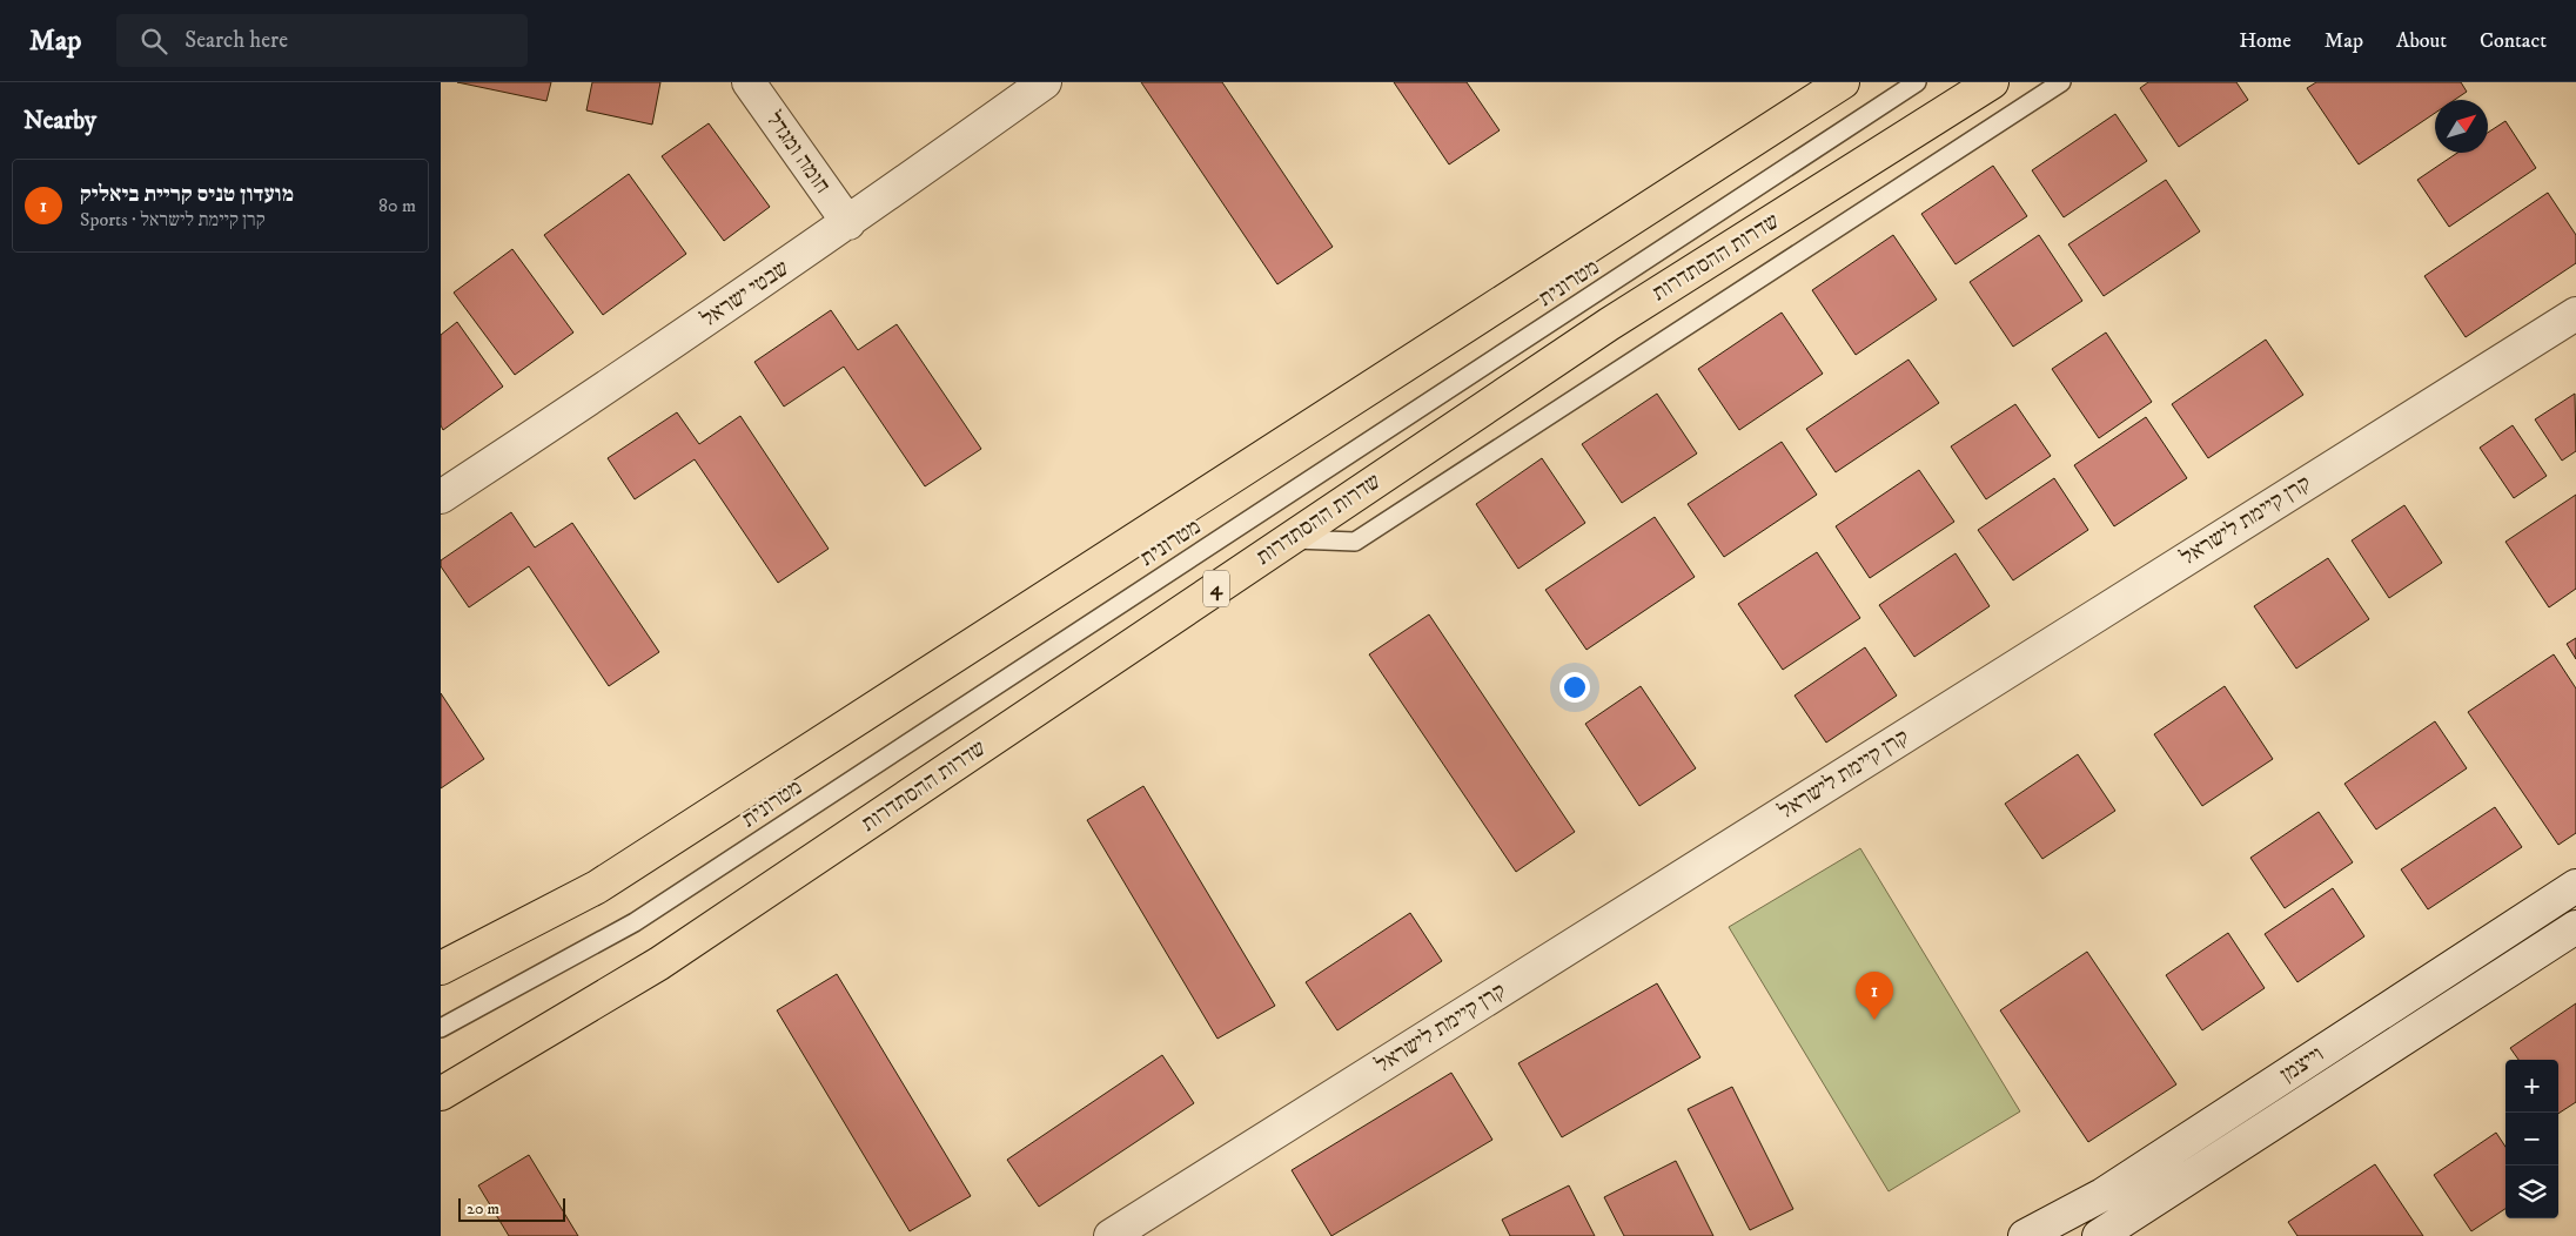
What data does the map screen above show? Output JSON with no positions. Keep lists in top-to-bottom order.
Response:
{
  "streets": {
    "highway": ["שדרות ההסתדרות", "4"],
    "street": [
      "חומה ומגדל",
      "שבטי ישראל",
      "קרן קיימת לישראל",
      "וייצמן"
    ],
    "lane": ["מטרונית"]
  },
  "crossings": [
    ["חומה ומגדל", "שבטי ישראל"]
  ],
  "scale_bar": "20 m",
  "north": "top right",
  "page": {
    "header": "Map",
    "search": "Search here",
    "nav": [
      "Home",
      "Map",
      "About",
      "Contact"
    ],
    "heading": "Nearby",
    "list": [
      {
        "mark": "1",
        "name": "מועדון טניס קריית ביאליק",
        "note": "Sports · קרן קיימת לישראל",
        "value": "80 m"
      }
    ],
    "pins": "1",
    "map_buttons": ["+", "−"],
    "scale": "20 m"
  }
}
